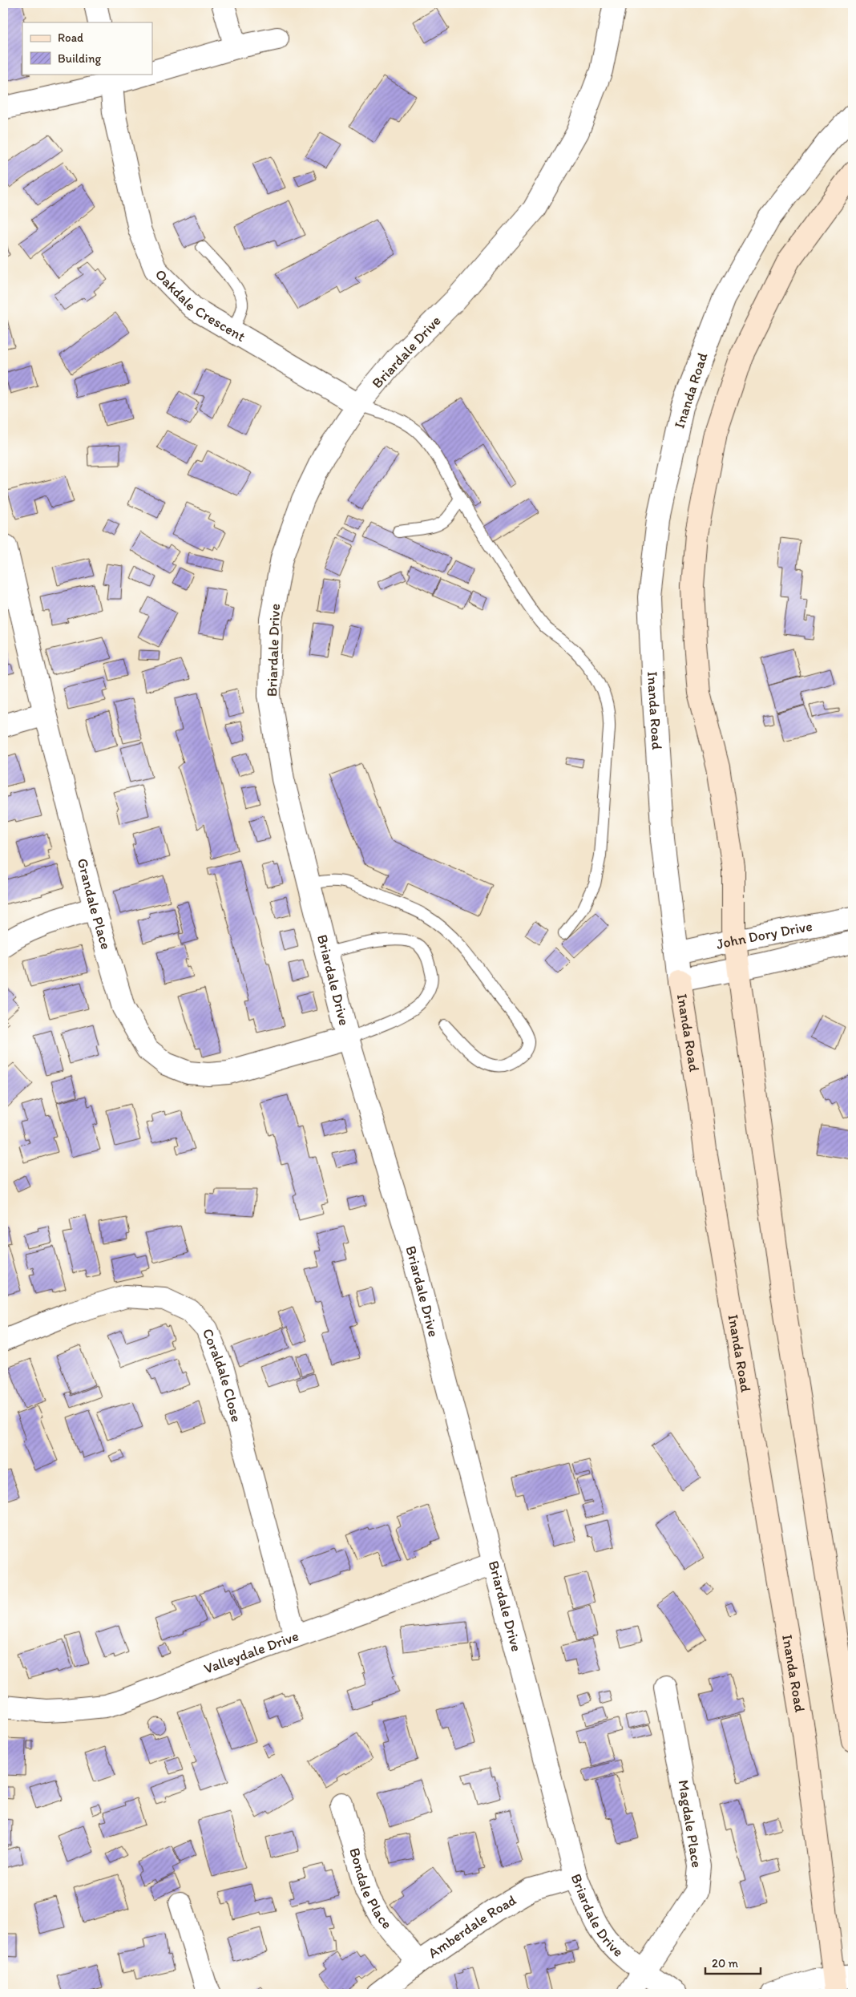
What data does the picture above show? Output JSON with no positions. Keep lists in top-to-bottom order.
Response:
{
  "streets": {
    "main road": ["Inanda Road"],
    "street": [
      "Oakdale Crescent",
      "Briardale Drive",
      "Grandale Place",
      "John Dory Drive",
      "Coraldale Close",
      "Valleydale Drive",
      "Magdale Place",
      "Bondale Place",
      "Amberdale Road"
    ]
  },
  "crossings": [
    ["Oakdale Crescent", "Briardale Drive"],
    ["Briardale Drive", "Grandale Place"],
    ["Briardale Drive", "Valleydale Drive"],
    ["Briardale Drive", "Magdale Place"],
    ["Briardale Drive", "Amberdale Road"],
    ["Inanda Road", "John Dory Drive"],
    ["Coraldale Close", "Valleydale Drive"],
    ["Bondale Place", "Amberdale Road"]
  ],
  "legend": ["Road", "Building"],
  "scale_bar": "20 m"
}
